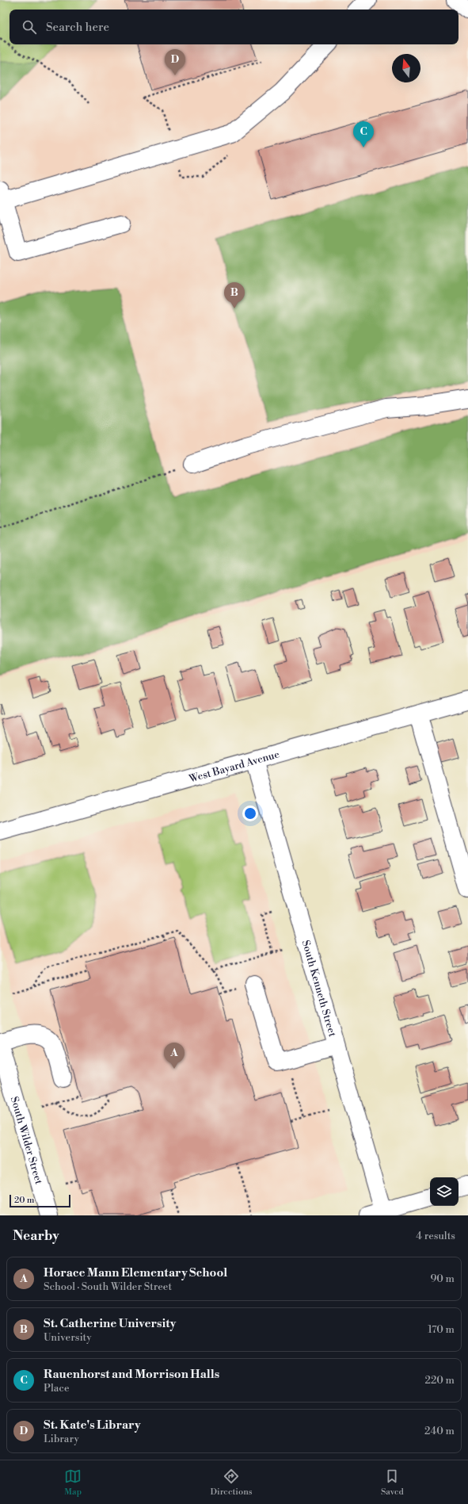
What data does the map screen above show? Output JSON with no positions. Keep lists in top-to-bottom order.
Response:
{
  "streets": {
    "street": ["West Bayard Avenue", "South Kenneth Street", "South Wilder Street"]
  },
  "crossings": [
    ["West Bayard Avenue", "South Kenneth Street"]
  ],
  "scale_bar": "20 m",
  "north": "top",
  "page": {
    "search": "Search here",
    "pins": [
      "D",
      "C",
      "B",
      "A"
    ],
    "scale": "20 m",
    "heading": ["Nearby", "4 results"],
    "list": [
      {
        "mark": "A",
        "name": "Horace Mann Elementary School",
        "note": "School · South Wilder Street",
        "value": "90 m"
      },
      {
        "mark": "B",
        "name": "St. Catherine University",
        "note": "University",
        "value": "170 m"
      },
      {
        "mark": "C",
        "name": "Rauenhorst and Morrison Halls",
        "note": "Place",
        "value": "220 m"
      },
      {
        "mark": "D",
        "name": "St. Kate's Library",
        "note": "Library",
        "value": "240 m"
      }
    ],
    "nav": ["Map", "Directions", "Saved"]
  }
}
